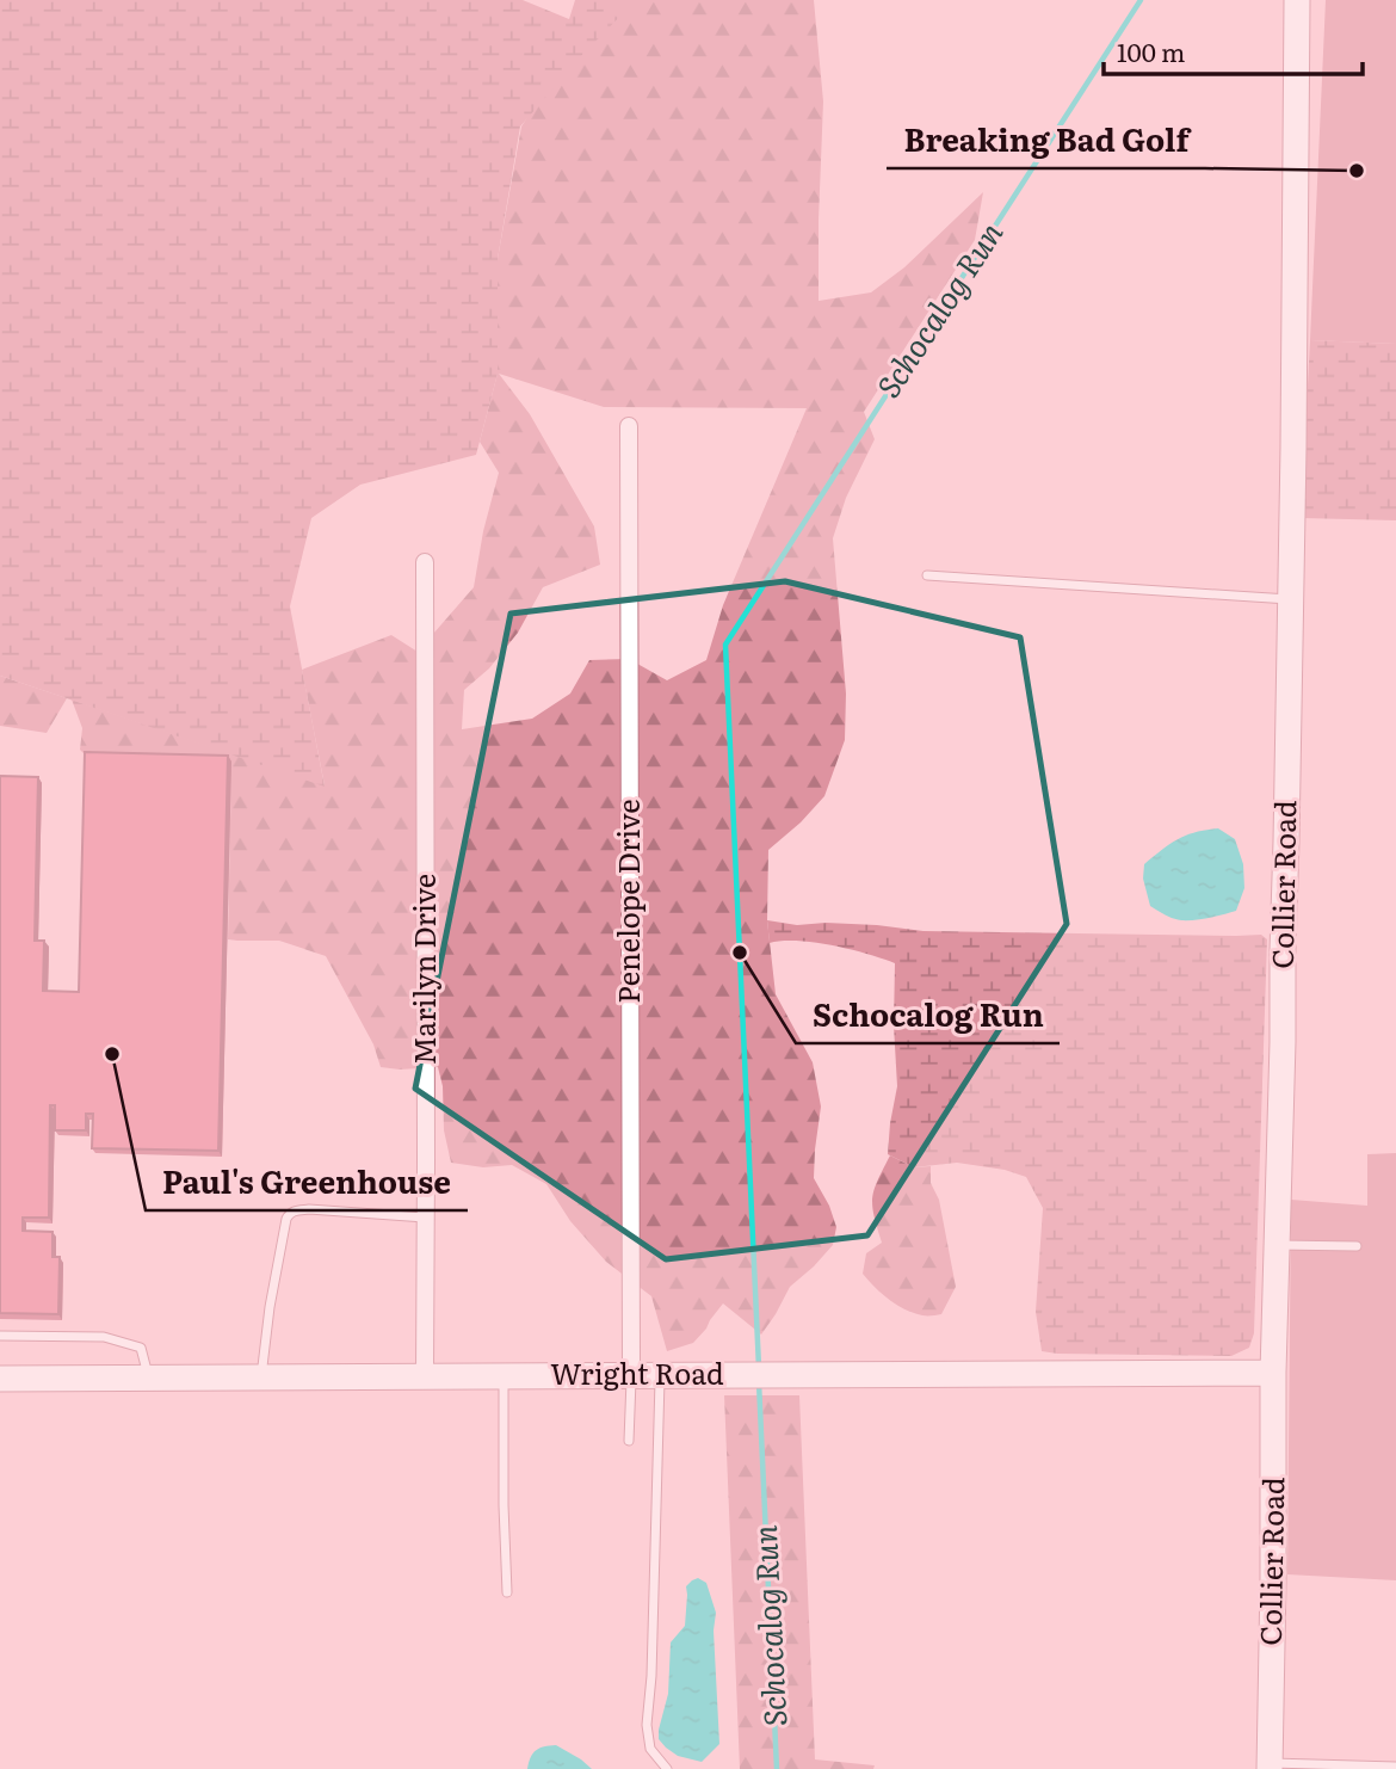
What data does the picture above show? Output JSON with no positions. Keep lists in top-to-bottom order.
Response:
{
  "streets": {
    "street": [
      "Collier Road",
      "Penelope Drive",
      "Marilyn Drive",
      "Wright Road"
    ]
  },
  "crossings": [
    ["Collier Road", "Wright Road"],
    ["Penelope Drive", "Wright Road"],
    ["Marilyn Drive", "Wright Road"]
  ],
  "water": ["Schocalog Run"],
  "places": ["Breaking Bad Golf", "Schocalog Run", "Paul's Greenhouse"],
  "scale_bar": "100 m"
}
